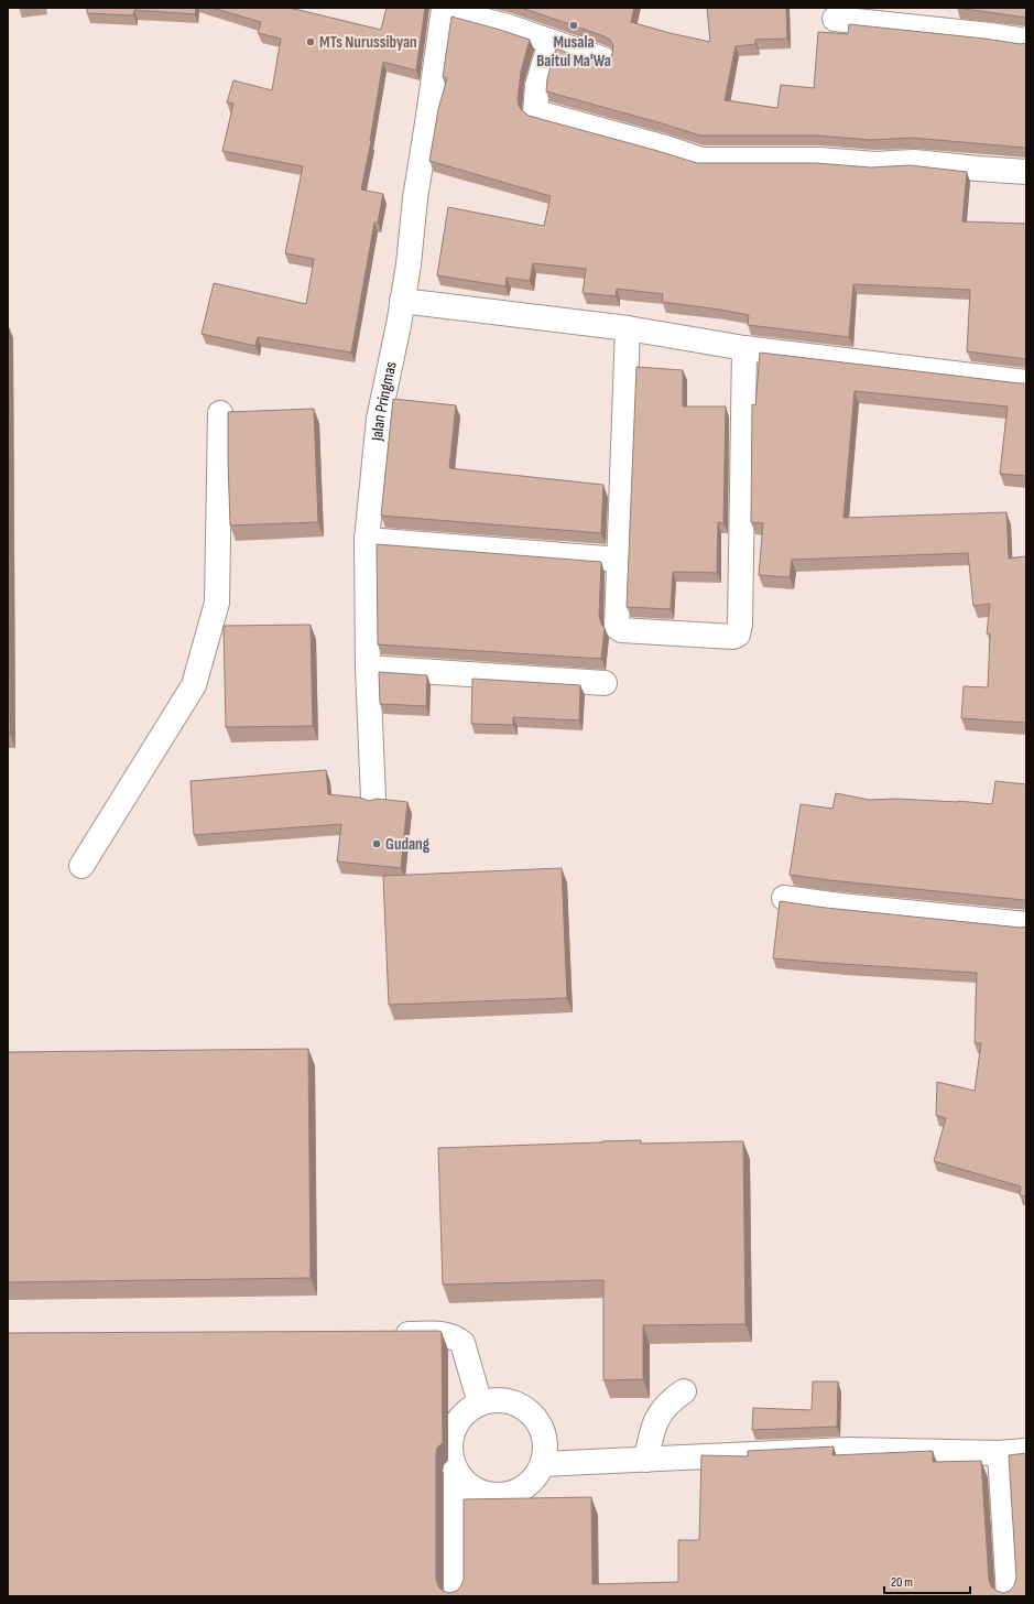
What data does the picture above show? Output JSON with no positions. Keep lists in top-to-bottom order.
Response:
{
  "streets": {
    "street": ["Jalan Pringmas"]
  },
  "places": ["Musala Baitul Ma'Wa", "MTs Nurussibyan", "Gudang"],
  "scale_bar": "20 m"
}
